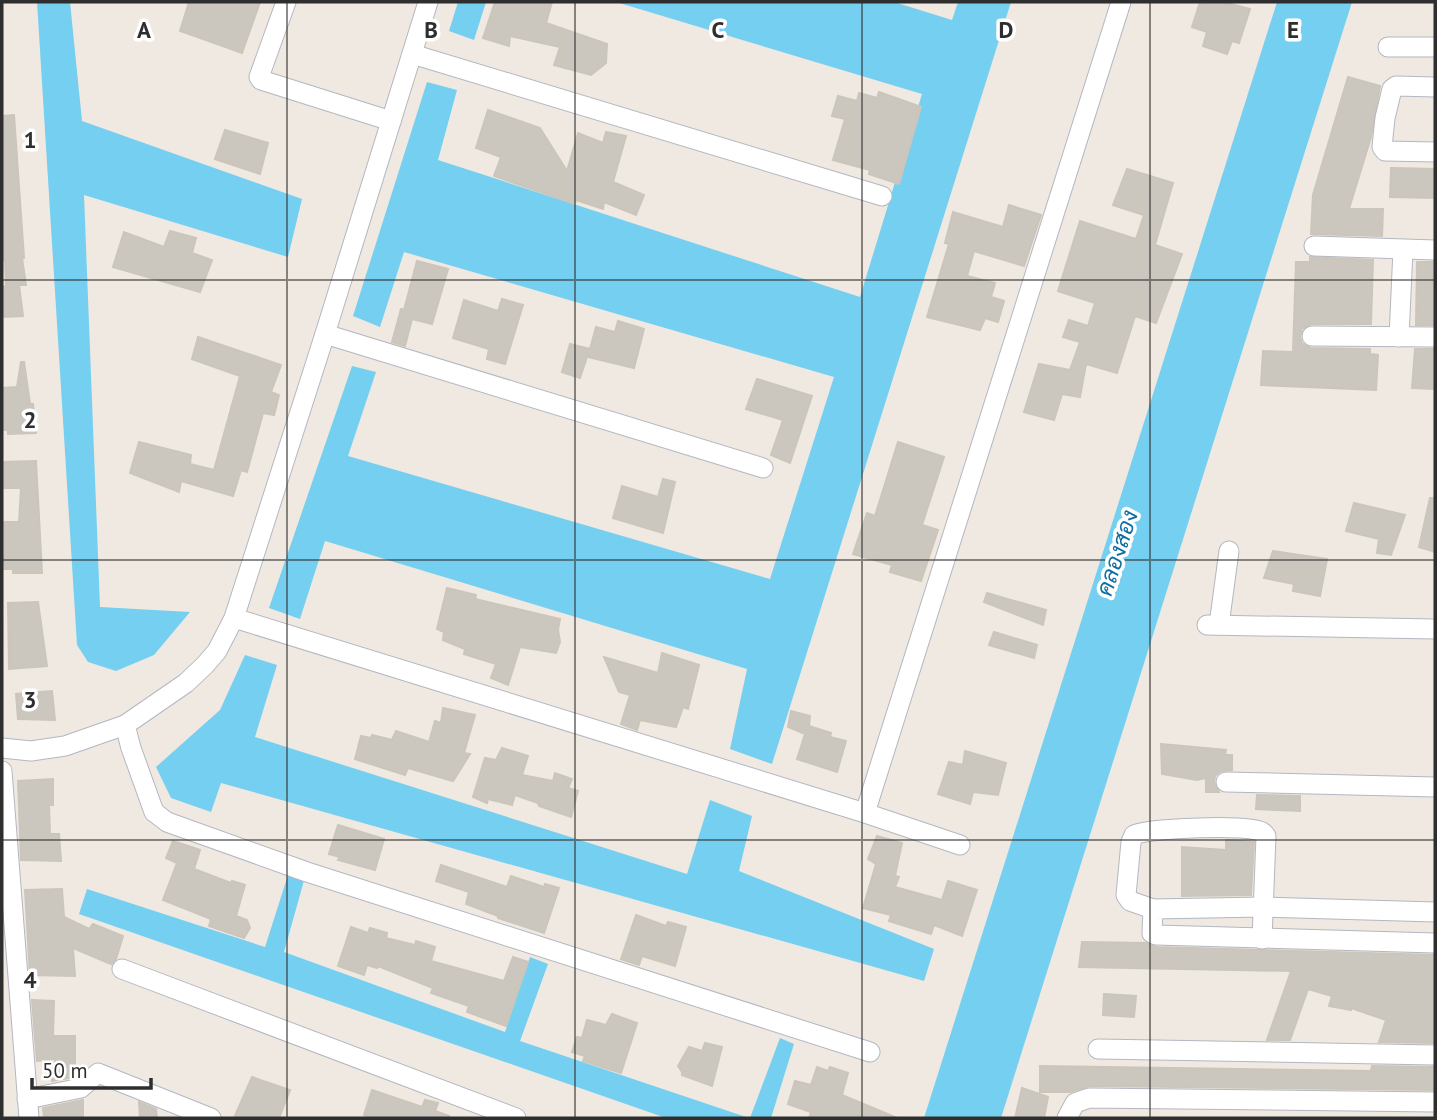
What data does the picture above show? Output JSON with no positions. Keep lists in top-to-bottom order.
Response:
{
  "water": ["คลองสอง"],
  "scale_bar": "50 m",
  "grid": {
    "columns": [
      "A",
      "B",
      "C",
      "D",
      "E"
    ],
    "rows": [
      "1",
      "2",
      "3",
      "4"
    ]
  }
}
